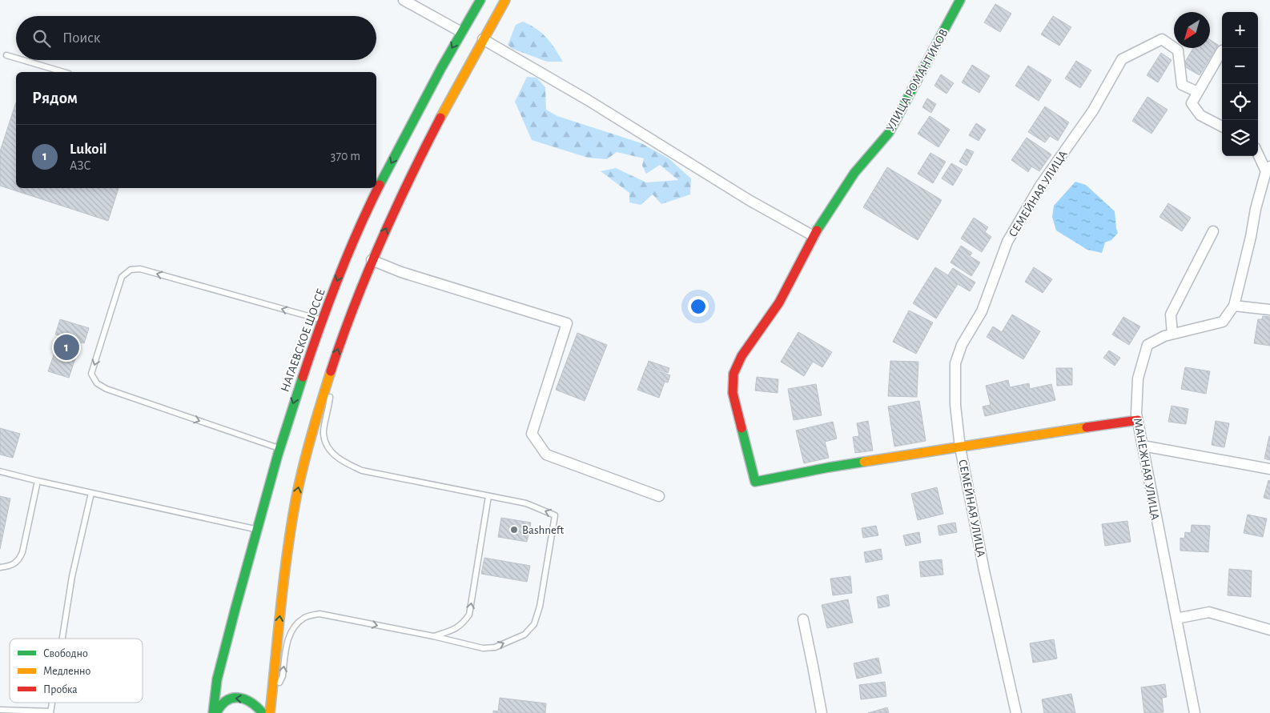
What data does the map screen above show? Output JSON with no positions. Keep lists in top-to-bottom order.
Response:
{
  "streets": {
    "main road": ["УЛИЦА РОМАНТИКОВ", "НАГАЕВСКОЕ ШОССЕ"],
    "street": ["СЕМЕЙНАЯ УЛИЦА", "МАНЕЖНАЯ УЛИЦА"]
  },
  "crossings": [
    ["УЛИЦА РОМАНТИКОВ", "СЕМЕЙНАЯ УЛИЦА"]
  ],
  "places": ["Bashneft"],
  "legend": ["Свободно", "Медленно", "Пробка"],
  "north": "bottom left",
  "page": {
    "map_buttons": ["+", "−"],
    "search": "Поиск",
    "heading": "Рядом",
    "list": [
      {
        "mark": "1",
        "name": "Lukoil",
        "note": "АЗС",
        "value": "370 m"
      }
    ],
    "pins": "1"
  }
}
